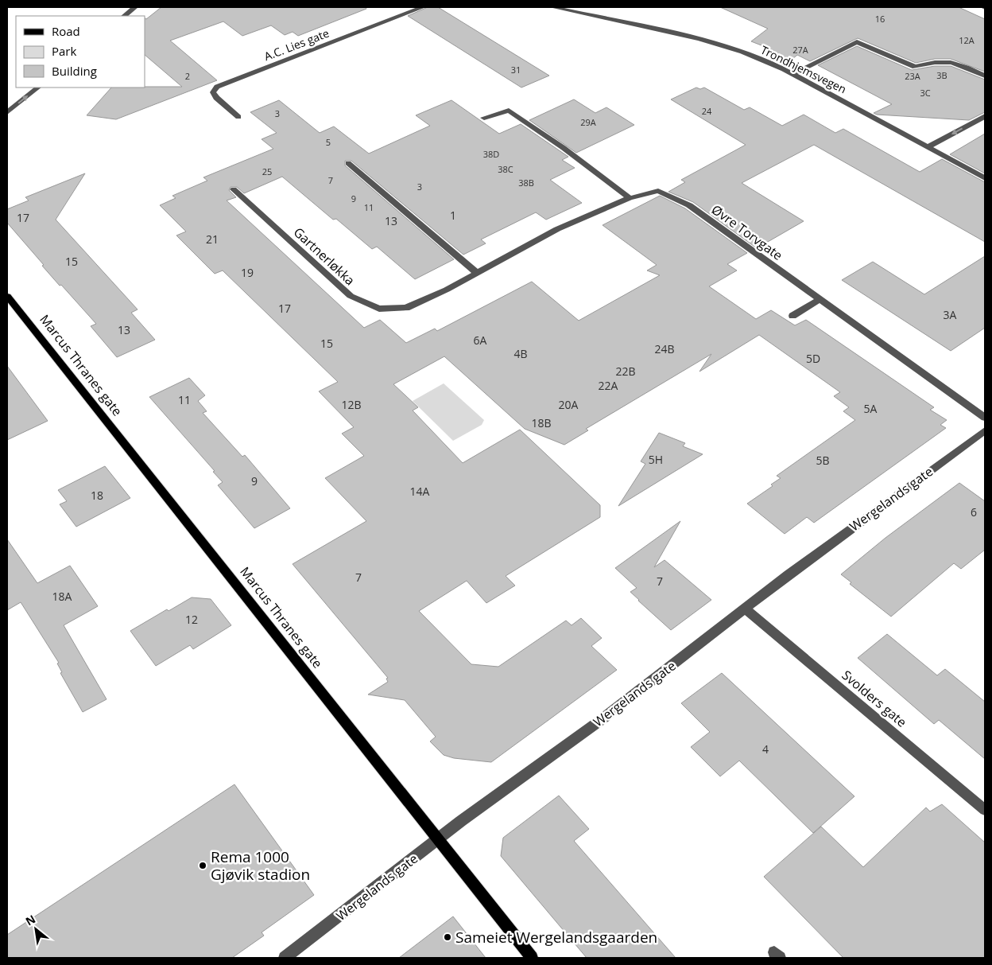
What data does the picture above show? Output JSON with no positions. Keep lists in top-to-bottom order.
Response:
{
  "streets": {
    "main road": ["Marcus Thranes gate"],
    "street": [
      "A.C. Lies gate",
      "Trondhjemsvegen",
      "Øvre Torvgate",
      "Gartnerløkka",
      "Wergelands gate",
      "Svolders gate"
    ]
  },
  "crossings": [
    ["Øvre Torvgate", "Gartnerløkka"],
    ["Marcus Thranes gate", "Wergelands gate"],
    ["Wergelands gate", "Svolders gate"]
  ],
  "places": ["Rema 1000 Gjøvik stadion", "Sameiet Wergelandsgaarden"],
  "house_numbers": [
    "16",
    "12A",
    "27A",
    "31",
    "3B",
    "2",
    "23A",
    "3C",
    "24",
    "3",
    "29A",
    "5",
    "38D",
    "38C",
    "25",
    "7",
    "38B",
    "3",
    "9",
    "11",
    "1",
    "17",
    "13",
    "21",
    "15",
    "19",
    "17",
    "3A",
    "13",
    "6A",
    "15",
    "24B",
    "4B",
    "5D",
    "22B",
    "22A",
    "11",
    "12B",
    "20A",
    "5A",
    "18B",
    "5H",
    "5B",
    "9",
    "14A",
    "18",
    "6",
    "7",
    "7",
    "18A",
    "12",
    "4"
  ],
  "legend": ["Road", "Park", "Building"],
  "north": "top left"
}
